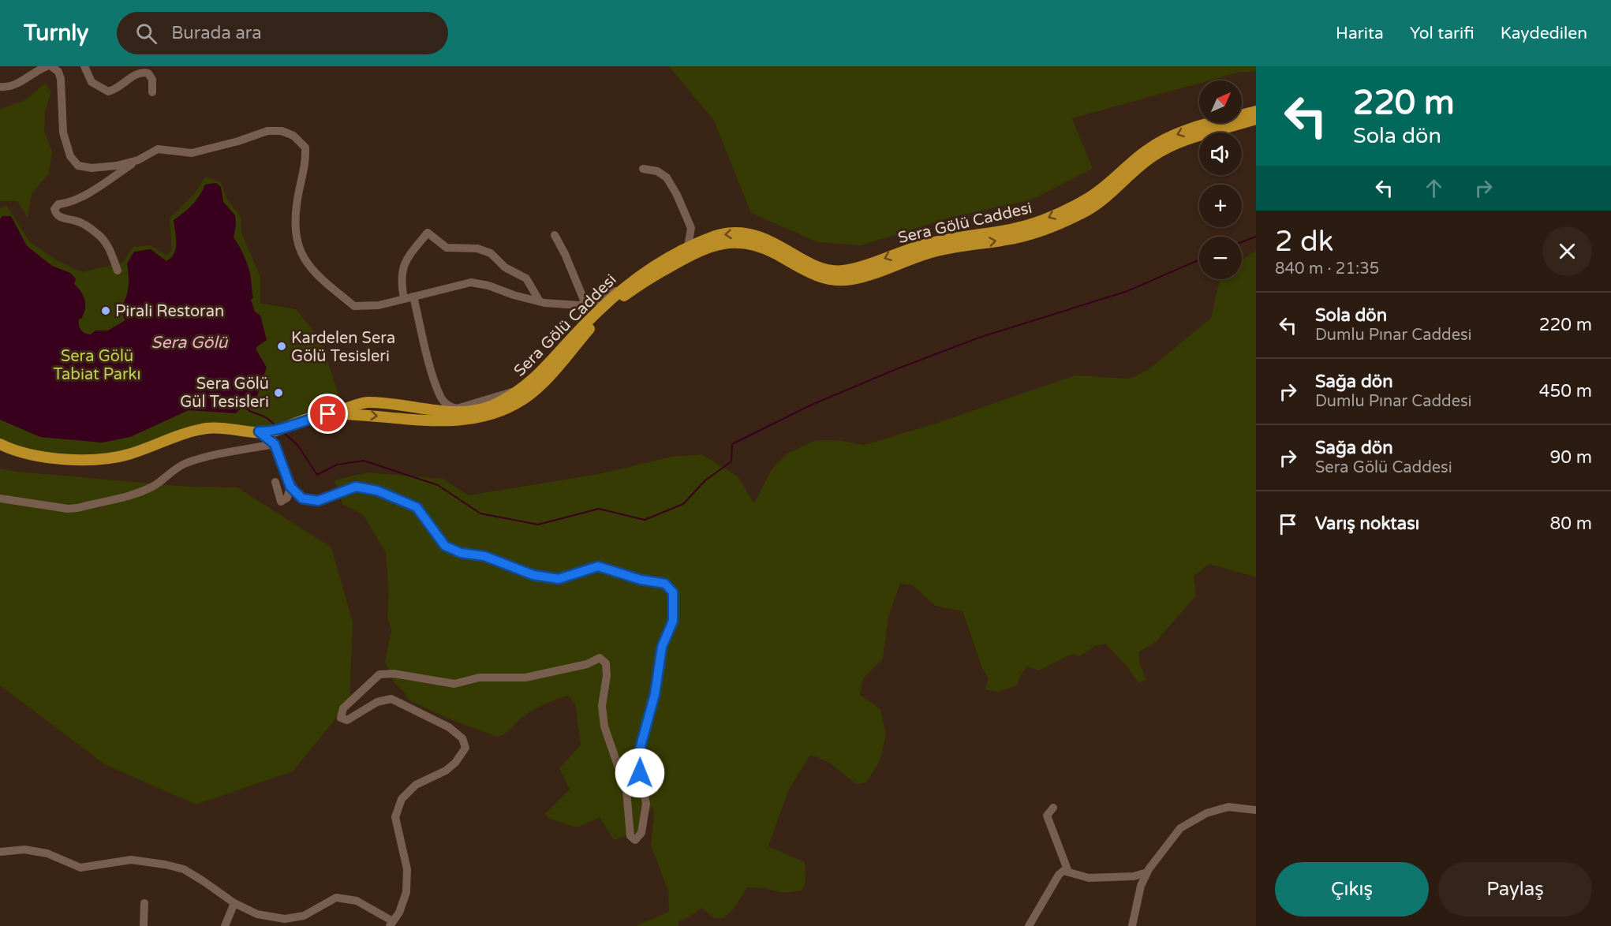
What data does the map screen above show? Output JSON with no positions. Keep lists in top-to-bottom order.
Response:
{
  "streets": {
    "main road": ["Sera Gölü Caddesi"]
  },
  "water": ["Sera Gölü"],
  "parks": ["Sera Gölü Tabiat Parkı"],
  "places": ["Pirali Restoran", "Kardelen Sera Gölü Tesisleri", "Sera Gölü Gül Tesisleri"],
  "north": "top right",
  "page": {
    "header": "Turnly",
    "search": "Burada ara",
    "nav": ["Harita", "Yol tarifi", "Kaydedilen"],
    "turn": ["220 m", "Sola dön"],
    "map_buttons": ["+", "−"],
    "heading": ["2 dk", "840 m · 21:35"],
    "list": [
      {
        "name": "Sola dön",
        "note": "Dumlu Pınar Caddesi",
        "value": "220 m"
      },
      {
        "name": "Sağa dön",
        "note": "Dumlu Pınar Caddesi",
        "value": "450 m"
      },
      {
        "name": "Sağa dön",
        "note": "Sera Gölü Caddesi",
        "value": "90 m"
      },
      {
        "name": "Varış noktası",
        "value": "80 m"
      }
    ],
    "buttons": ["Çıkış", "Paylaş"]
  }
}
